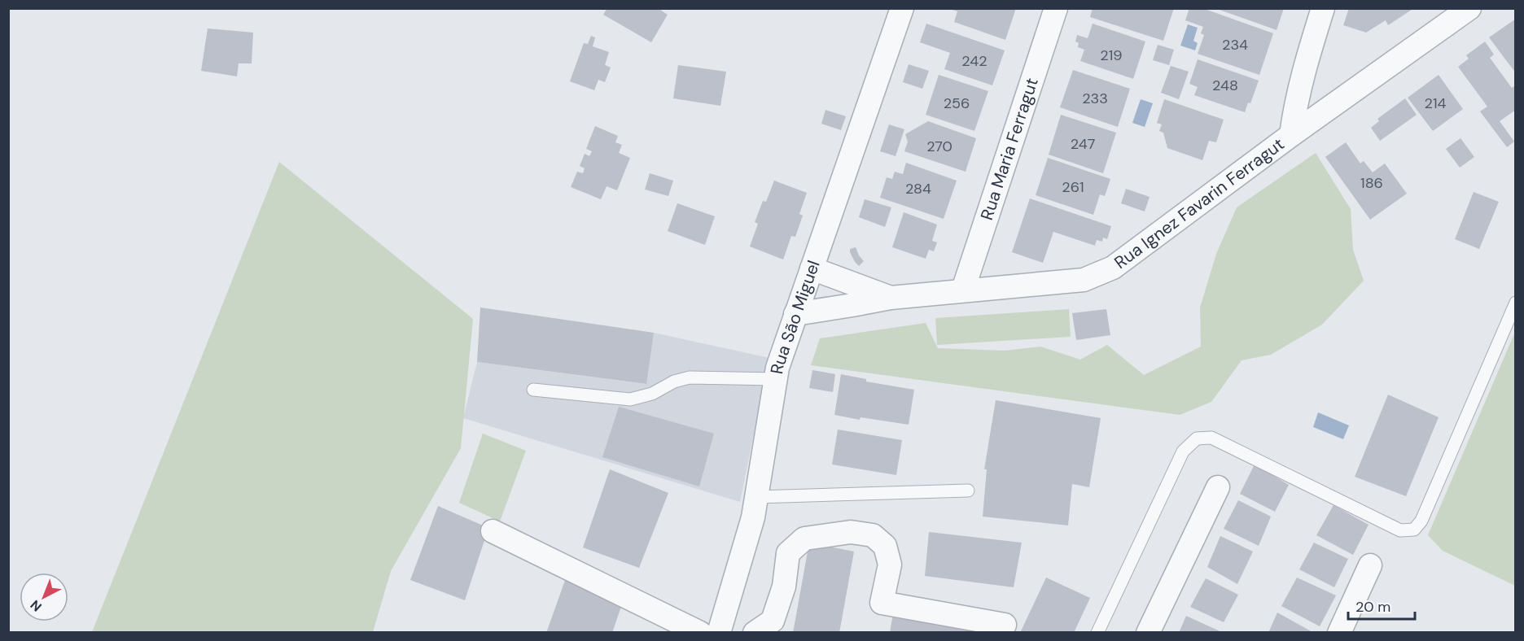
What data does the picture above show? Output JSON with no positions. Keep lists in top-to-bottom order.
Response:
{
  "streets": {
    "street": ["Rua Maria Ferragut", "Rua Ignez Favarin Ferragut", "Rua São Miguel"]
  },
  "crossings": [
    ["Rua Maria Ferragut", "Rua Ignez Favarin Ferragut"],
    ["Rua Ignez Favarin Ferragut", "Rua São Miguel"]
  ],
  "house_numbers": [
    "234",
    "219",
    "242",
    "248",
    "233",
    "256",
    "214",
    "247",
    "270",
    "186",
    "261",
    "284"
  ],
  "scale_bar": "20 m",
  "north": "bottom left"
}
